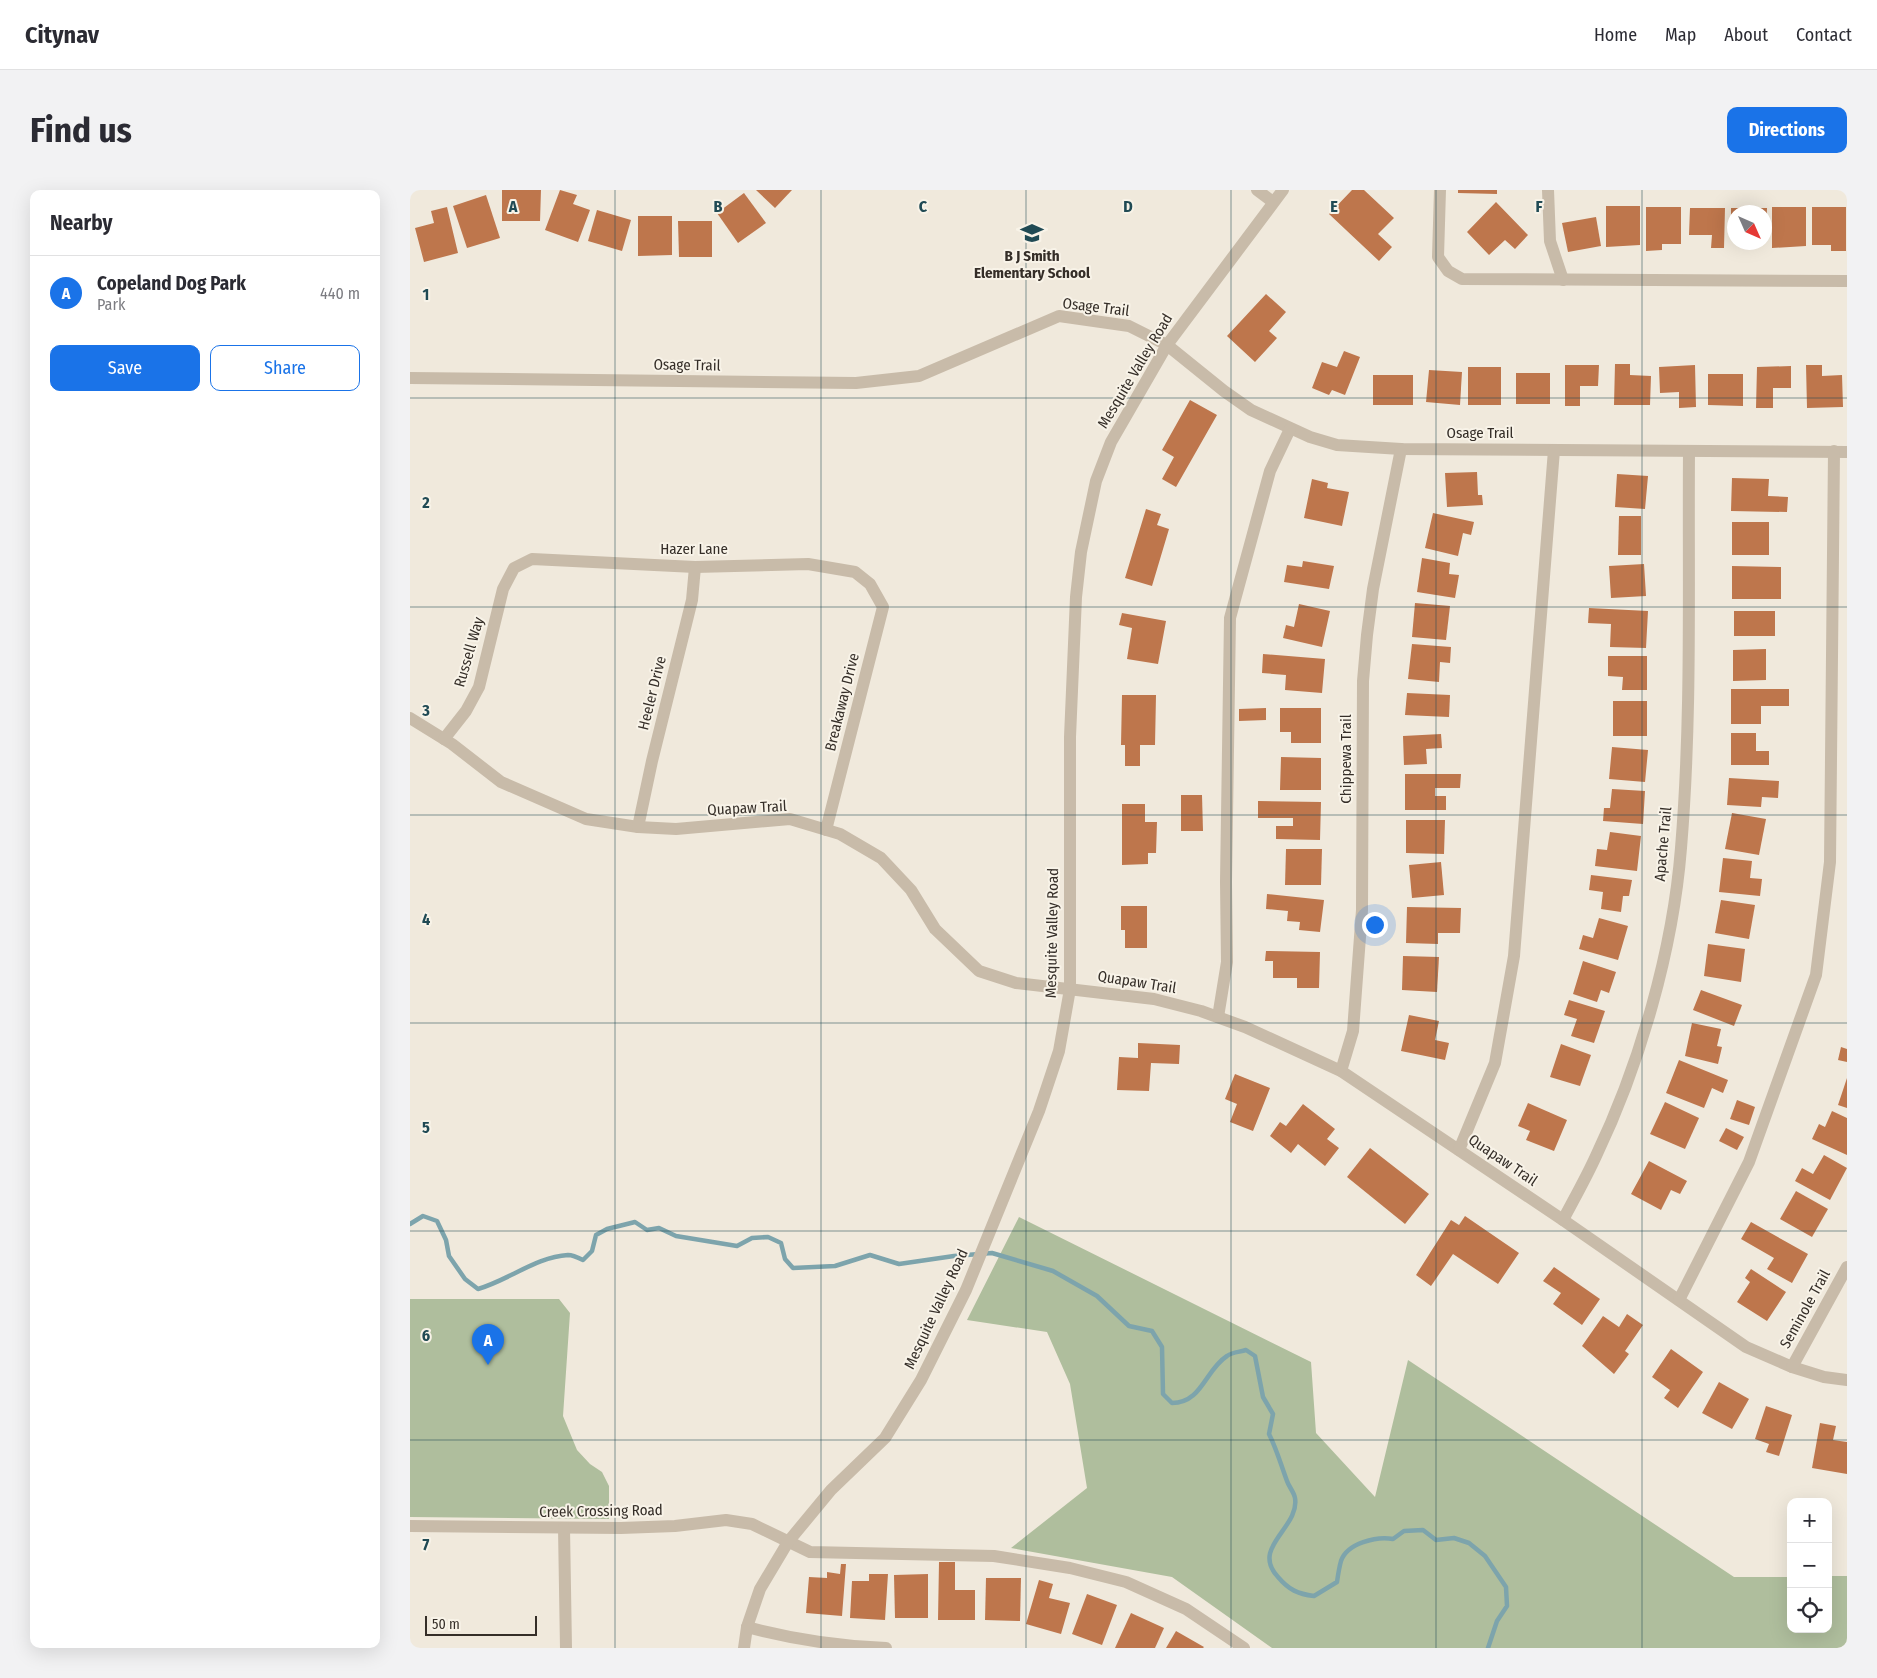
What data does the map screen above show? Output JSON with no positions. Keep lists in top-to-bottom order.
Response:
{
  "streets": {
    "street": [
      "Osage Trail",
      "Mesquite Valley Road",
      "Hazer Lane",
      "Russell Way",
      "Heeler Drive",
      "Breakaway Drive",
      "Chippewa Trail",
      "Quapaw Trail",
      "Apache Trail",
      "Seminole Trail",
      "Creek Crossing Road"
    ]
  },
  "crossings": [
    ["Osage Trail", "Mesquite Valley Road"],
    ["Osage Trail", "Chippewa Trail"],
    ["Osage Trail", "Apache Trail"],
    ["Mesquite Valley Road", "Quapaw Trail"],
    ["Mesquite Valley Road", "Creek Crossing Road"],
    ["Hazer Lane", "Russell Way"],
    ["Hazer Lane", "Heeler Drive"],
    ["Hazer Lane", "Breakaway Drive"],
    ["Russell Way", "Quapaw Trail"],
    ["Heeler Drive", "Quapaw Trail"],
    ["Breakaway Drive", "Quapaw Trail"],
    ["Chippewa Trail", "Quapaw Trail"],
    ["Quapaw Trail", "Apache Trail"],
    ["Quapaw Trail", "Seminole Trail"]
  ],
  "places": {
    "school or university": ["B J Smith Elementary School"]
  },
  "scale_bar": "50 m",
  "north": "bottom right",
  "page": {
    "header": "Citynav",
    "nav": [
      "Home",
      "Map",
      "About",
      "Contact"
    ],
    "buttons": [
      "Directions",
      ["Save", "Share"]
    ],
    "title": "Find us",
    "heading": "Nearby",
    "list": [
      {
        "mark": "A",
        "name": "Copeland Dog Park",
        "note": "Park",
        "value": "440 m"
      }
    ],
    "pins": "A",
    "map_buttons": ["+", "−"],
    "scale": "50 m"
  },
  "grid": {
    "columns": [
      "A",
      "B",
      "C",
      "D",
      "E",
      "F"
    ],
    "rows": [
      "1",
      "2",
      "3",
      "4",
      "5",
      "6",
      "7"
    ]
  }
}
